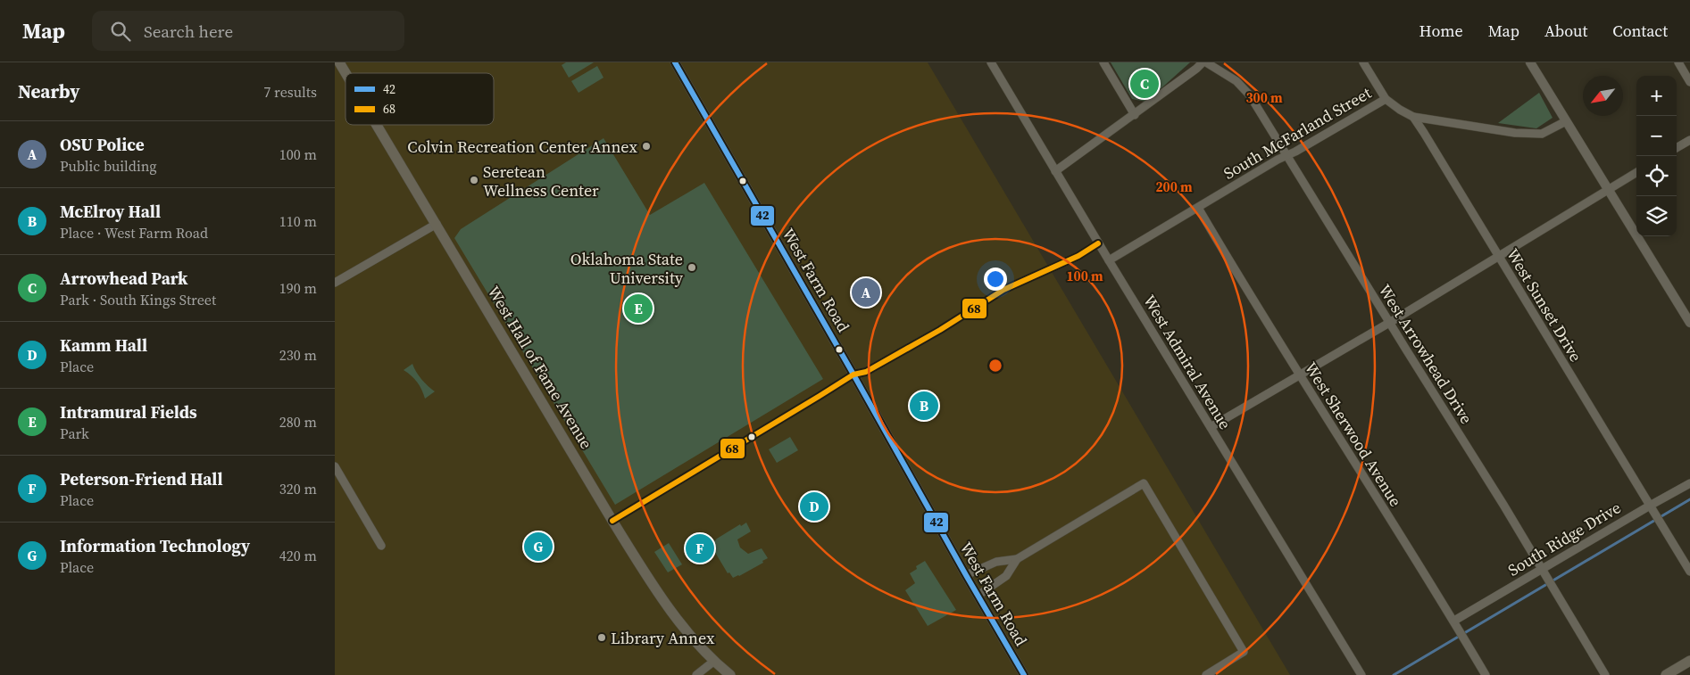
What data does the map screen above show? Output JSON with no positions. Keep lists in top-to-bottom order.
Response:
{
  "streets": {
    "main road": ["West Hall of Fame Avenue"],
    "street": [
      "South McFarland Street",
      "West Farm Road",
      "West Sunset Drive",
      "West Arrowhead Drive",
      "West Admiral Avenue",
      "West Sherwood Avenue",
      "South Ridge Drive"
    ]
  },
  "crossings": [
    ["South McFarland Street", "West Sunset Drive"],
    ["South McFarland Street", "West Arrowhead Drive"],
    ["South McFarland Street", "West Admiral Avenue"],
    ["South McFarland Street", "West Sherwood Avenue"],
    ["West Sunset Drive", "South Ridge Drive"],
    ["West Arrowhead Drive", "South Ridge Drive"],
    ["West Sherwood Avenue", "South Ridge Drive"]
  ],
  "places": [
    "Colvin Recreation Center Annex",
    "Seretean Wellness Center",
    "Oklahoma State University",
    "Library Annex"
  ],
  "lines": ["transit line 42", "transit line 68"],
  "legend": ["42", "68"],
  "north": "bottom left",
  "page": {
    "header": "Map",
    "search": "Search here",
    "nav": [
      "Home",
      "Map",
      "About",
      "Contact"
    ],
    "heading": ["Nearby", "7 results"],
    "pins": [
      "C",
      "A",
      "E",
      "B",
      "D",
      "G",
      "F"
    ],
    "map_buttons": ["+", "−"],
    "list": [
      {
        "mark": "A",
        "name": "OSU Police",
        "note": "Public building",
        "value": "100 m"
      },
      {
        "mark": "B",
        "name": "McElroy Hall",
        "note": "Place · West Farm Road",
        "value": "110 m"
      },
      {
        "mark": "C",
        "name": "Arrowhead Park",
        "note": "Park · South Kings Street",
        "value": "190 m"
      },
      {
        "mark": "D",
        "name": "Kamm Hall",
        "note": "Place",
        "value": "230 m"
      },
      {
        "mark": "E",
        "name": "Intramural Fields",
        "note": "Park",
        "value": "280 m"
      },
      {
        "mark": "F",
        "name": "Peterson-Friend Hall",
        "note": "Place",
        "value": "320 m"
      },
      {
        "mark": "G",
        "name": "Information Technology",
        "note": "Place",
        "value": "420 m"
      }
    ]
  },
  "rings": ["300 m", "200 m", "100 m"]
}
